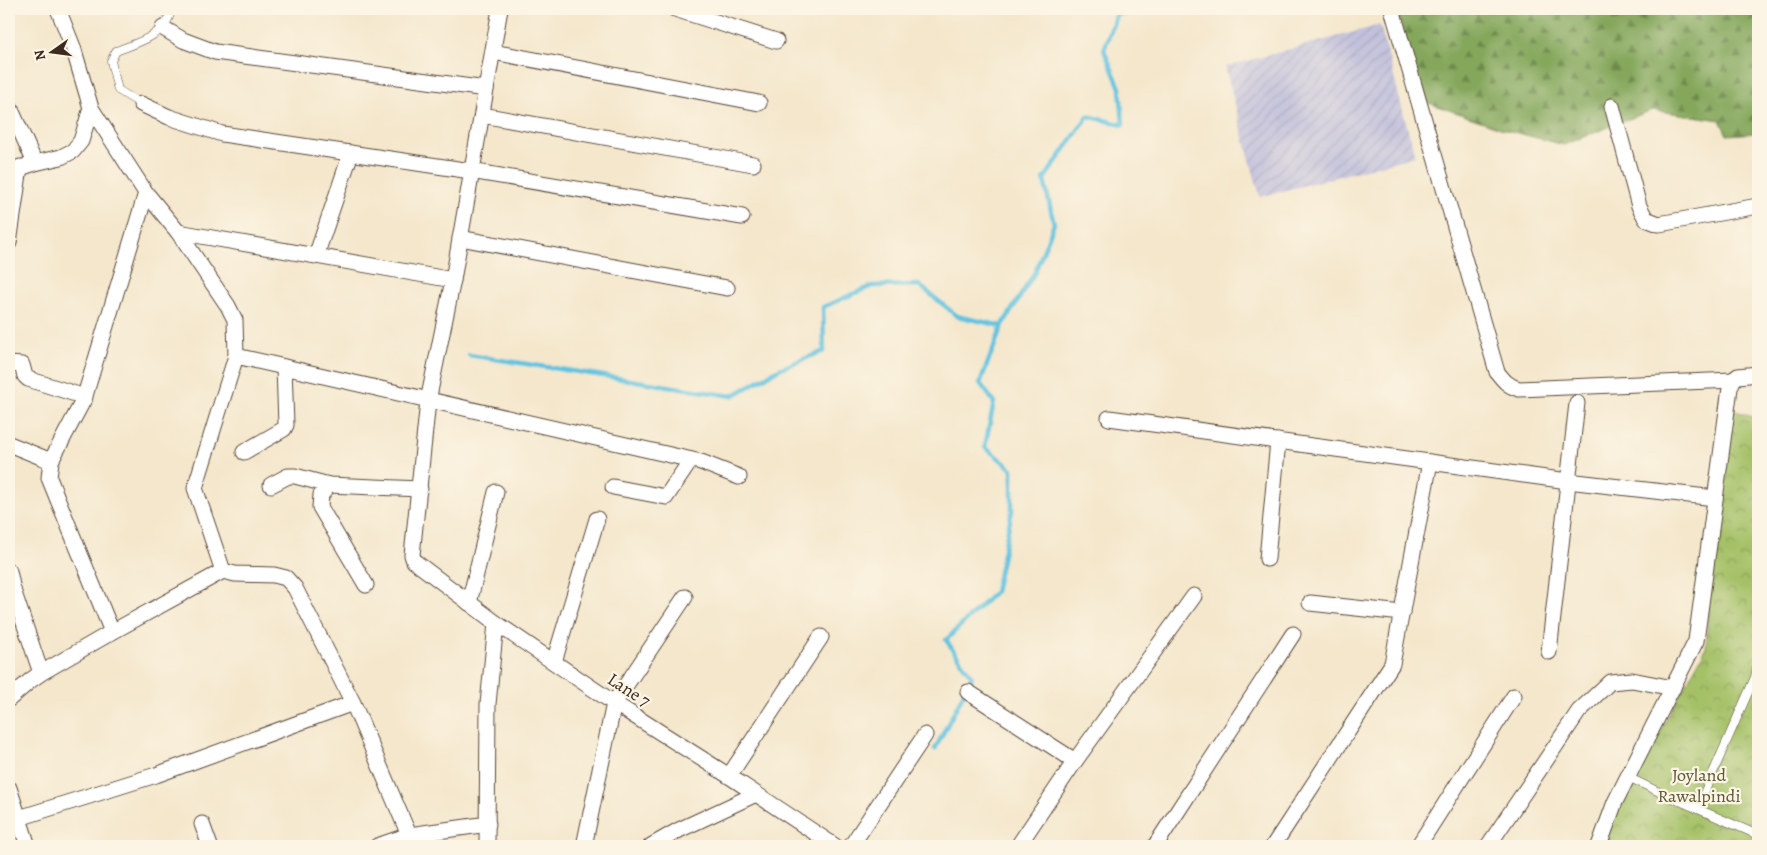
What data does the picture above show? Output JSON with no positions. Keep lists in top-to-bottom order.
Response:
{
  "streets": {
    "street": ["Lane 7"]
  },
  "parks": ["Joyland Rawalpindi"],
  "north": "left"
}
